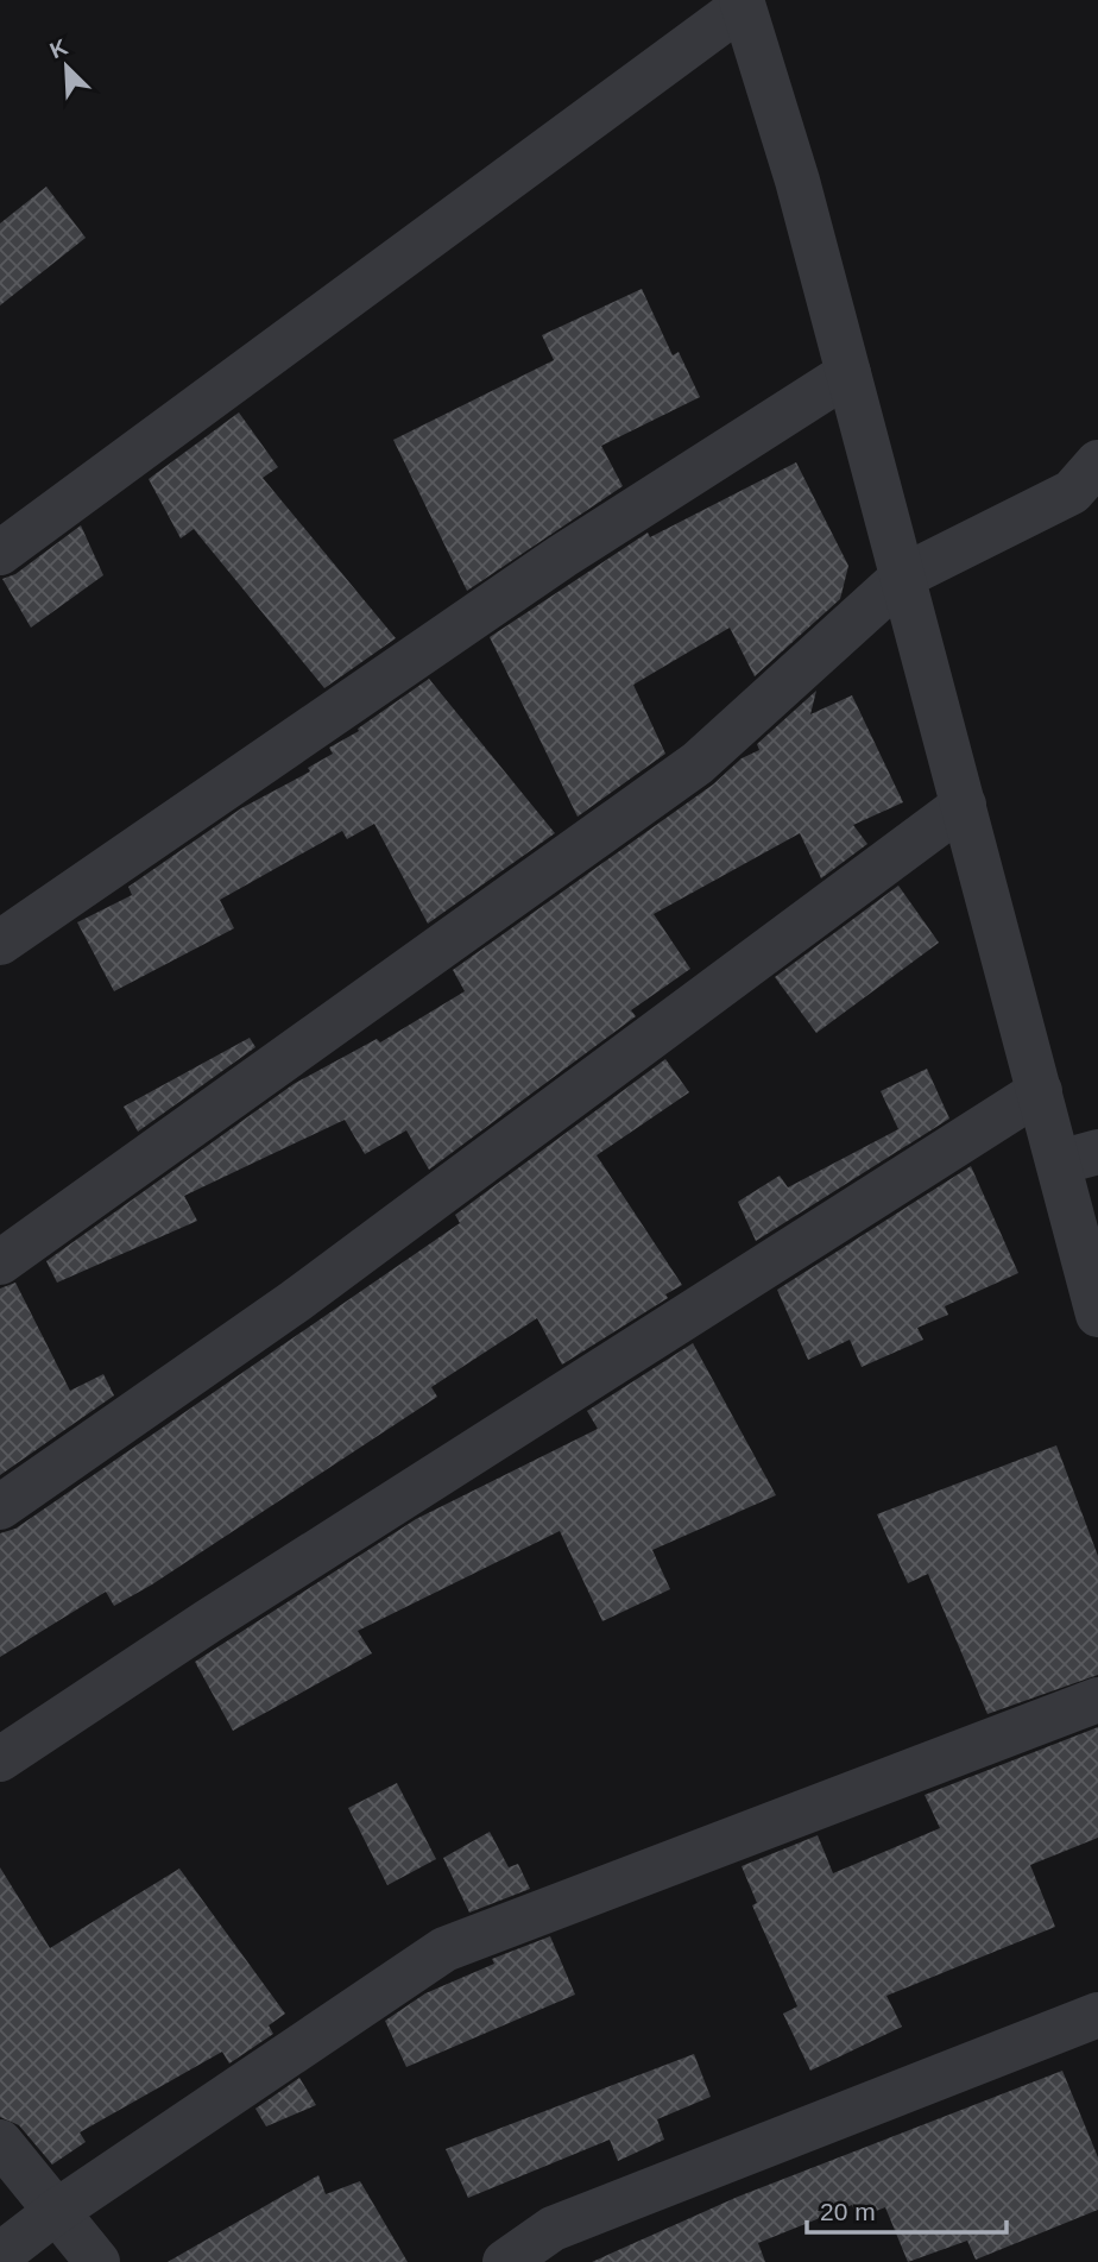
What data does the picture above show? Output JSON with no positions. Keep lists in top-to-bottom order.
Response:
{
  "scale_bar": "20 m",
  "north": "top left"
}
